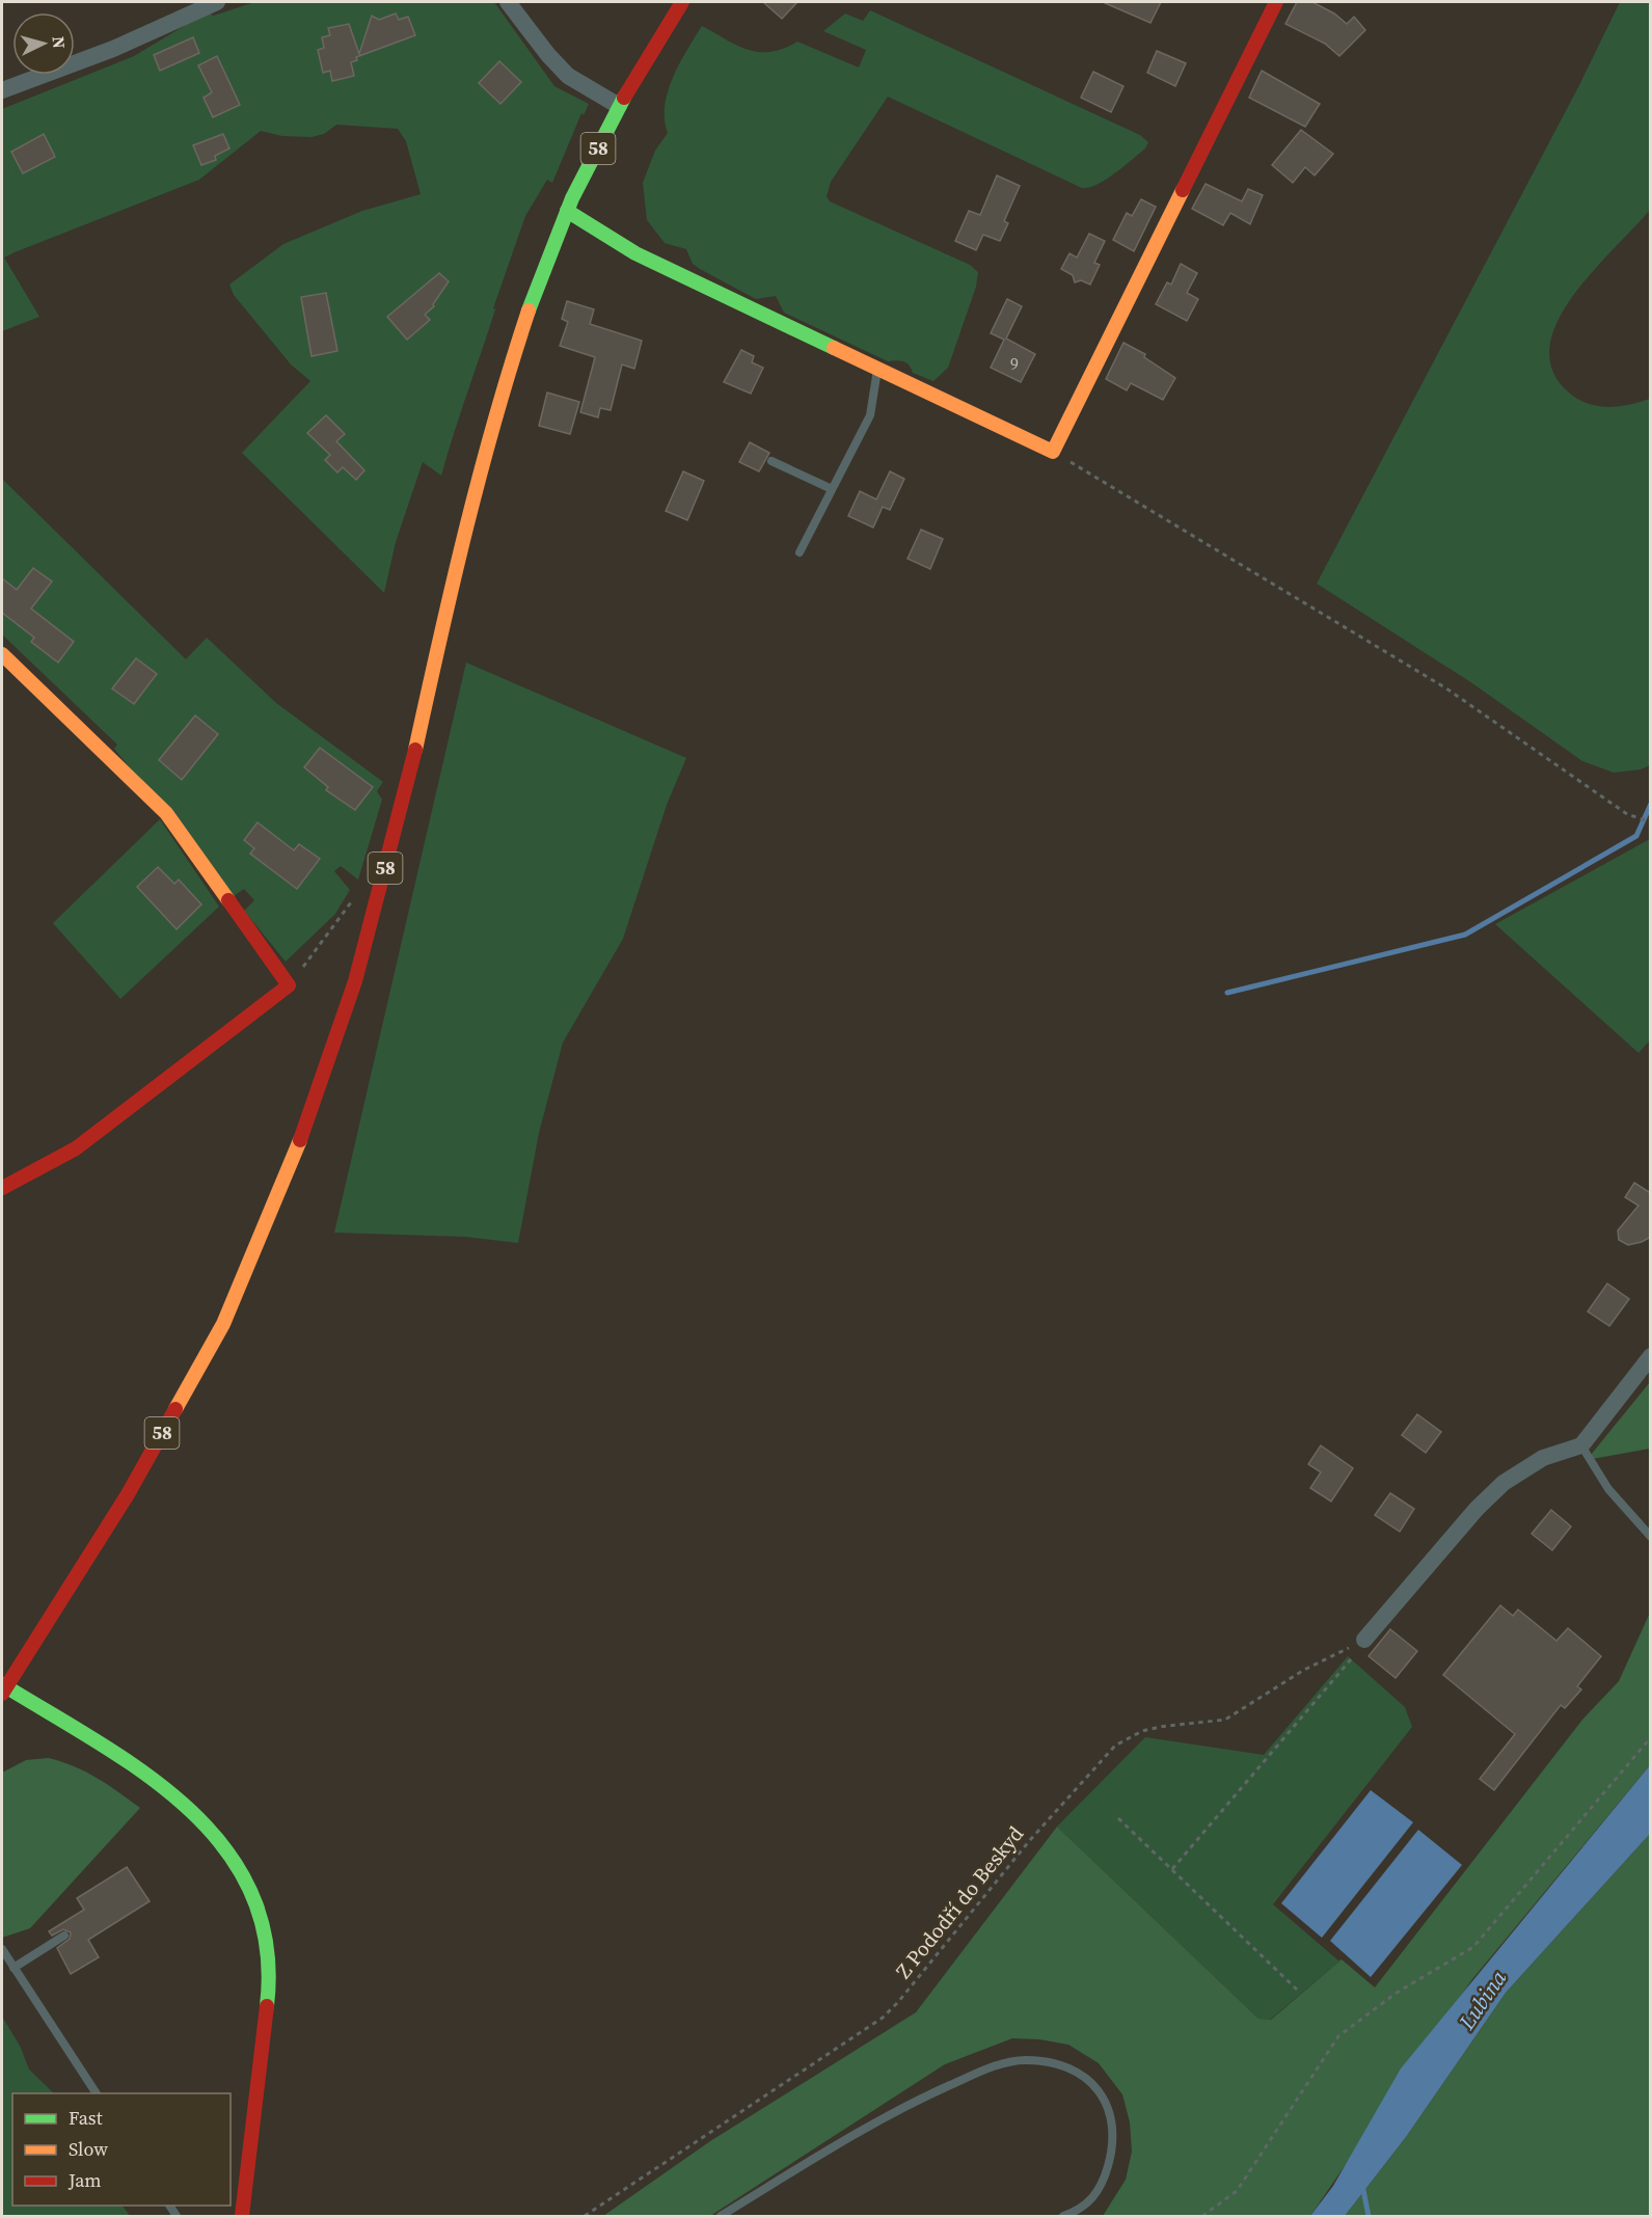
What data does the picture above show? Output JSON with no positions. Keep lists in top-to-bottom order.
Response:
{
  "streets": {
    "street": ["58"],
    "path": ["Z Pododří do Beskyd"]
  },
  "water": ["Lubina"],
  "house_numbers": ["9"],
  "legend": ["Fast", "Slow", "Jam"],
  "north": "right"
}
